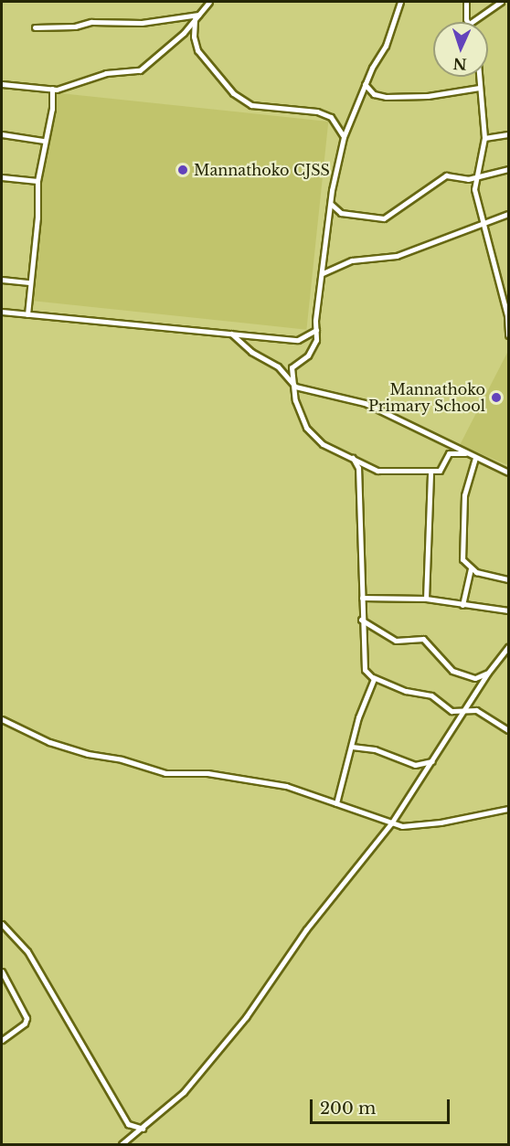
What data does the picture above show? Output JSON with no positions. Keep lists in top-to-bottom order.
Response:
{
  "places": ["Mannathoko CJSS", "Mannathoko Primary School"],
  "scale_bar": "200 m",
  "north": "bottom"
}
